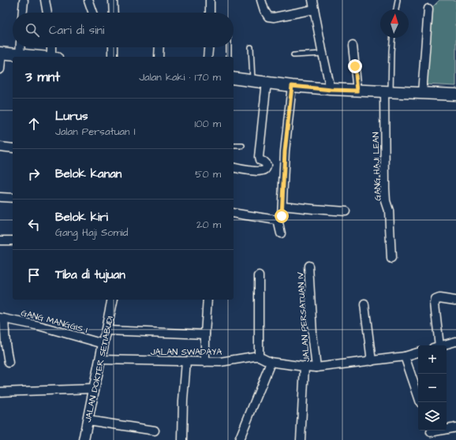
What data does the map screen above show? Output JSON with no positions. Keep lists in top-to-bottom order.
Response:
{
  "streets": {
    "street": [
      "GANG HAJI LEAN",
      "JALAN PERSATUAN IV",
      "GANG MANGGIS I",
      "JALAN SWADAYA",
      "JALAN DOKTER SETIABUDI"
    ]
  },
  "crossings": [
    ["GANG MANGGIS I", "JALAN DOKTER SETIABUDI"],
    ["JALAN SWADAYA", "JALAN DOKTER SETIABUDI"]
  ],
  "north": "top",
  "page": {
    "search": "Cari di sini",
    "heading": ["3 mnt", "Jalan kaki · 170 m"],
    "list": [
      ["Lurus", "Jalan Persatuan I", "100 m"],
      ["Belok kanan", "50 m"],
      ["Belok kiri", "Gang Haji Somid", "20 m"],
      "Tiba di tujuan"
    ],
    "map_buttons": ["+", "−"]
  }
}
